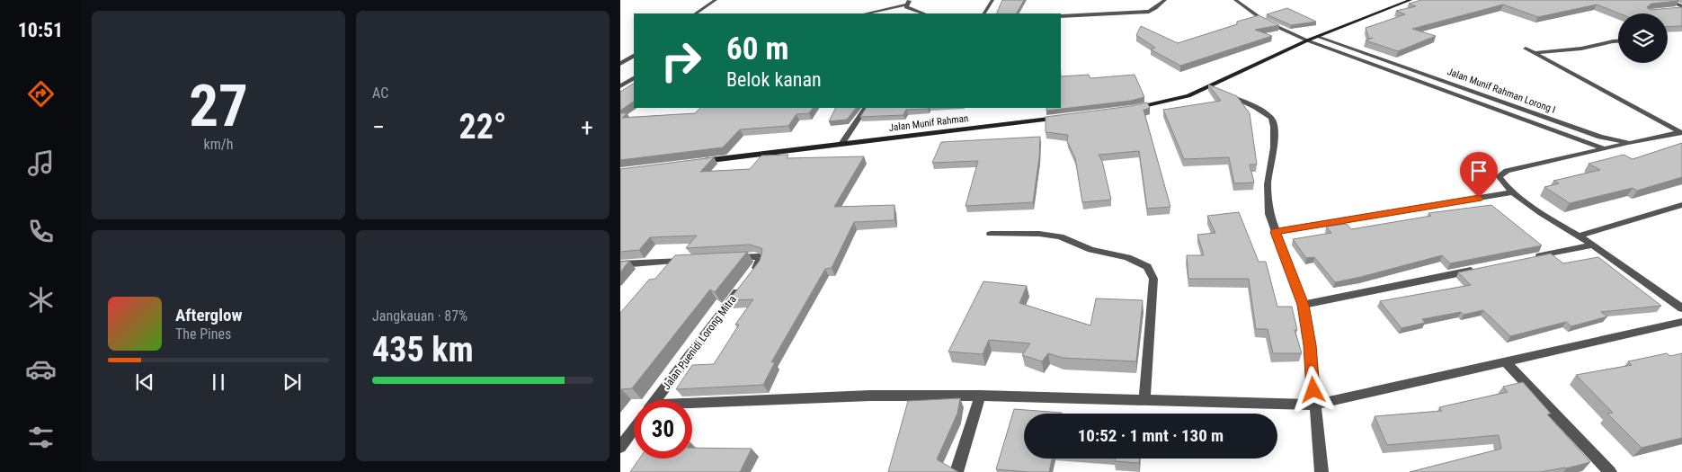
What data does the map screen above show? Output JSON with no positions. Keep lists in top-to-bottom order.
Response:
{
  "streets": {
    "street": ["Jalan Munif Rahman Lorong I", "Jalan Munif Rahman", "Jalan Puenidi Lorong Mitra"]
  },
  "page": {
    "tabs": "10:51",
    "tile": [
      ["27", "km/h"],
      "AC",
      ["Jangkauan · 87%", "435 km"]
    ],
    "turn": ["60 m", "Belok kanan"],
    "heat": ["−", "22°", "+"],
    "song": ["Afterglow", "The Pines"],
    "limit": "30",
    "trip": "10:52 · 1 mnt · 130 m"
  }
}
